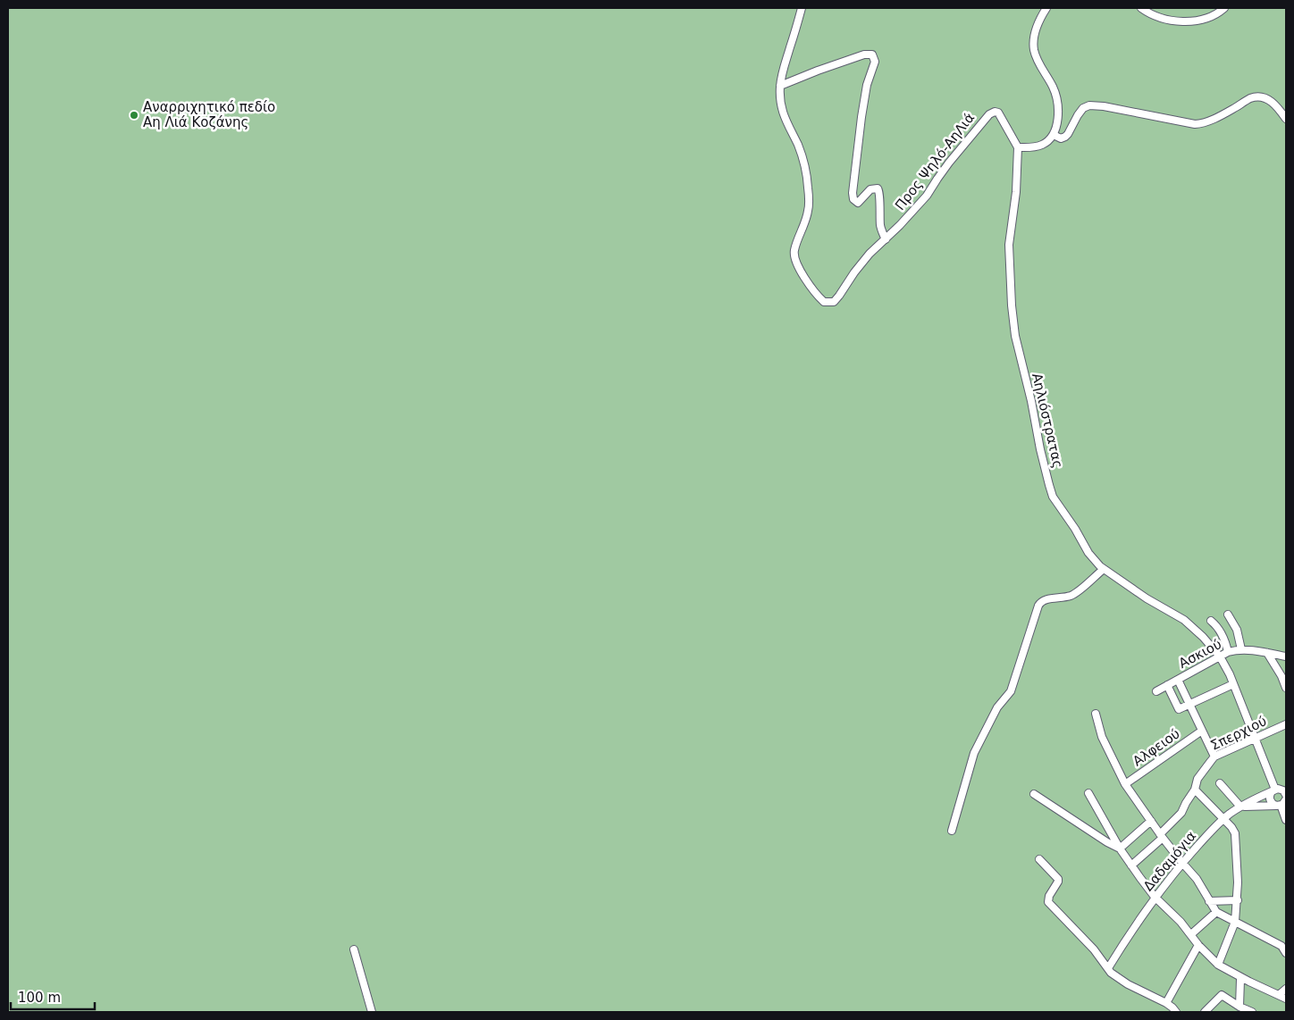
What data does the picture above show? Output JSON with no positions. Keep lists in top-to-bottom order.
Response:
{
  "streets": {
    "street": [
      "Προς Ψηλό-ΑηΛιά",
      "Αηλιόστρατας",
      "Ασκιού",
      "Σπερχιού",
      "Αλφειού",
      "Δαδαμόγια"
    ]
  },
  "crossings": [
    ["Προς Ψηλό-ΑηΛιά", "Αηλιόστρατας"],
    ["Αηλιόστρατας", "Ασκιού"],
    ["Αηλιόστρατας", "Σπερχιού"],
    ["Αηλιόστρατας", "Δαδαμόγια"]
  ],
  "places": ["Αναρριχητικό πεδίο Αη Λιά Κοζάνης"],
  "scale_bar": "100 m"
}
